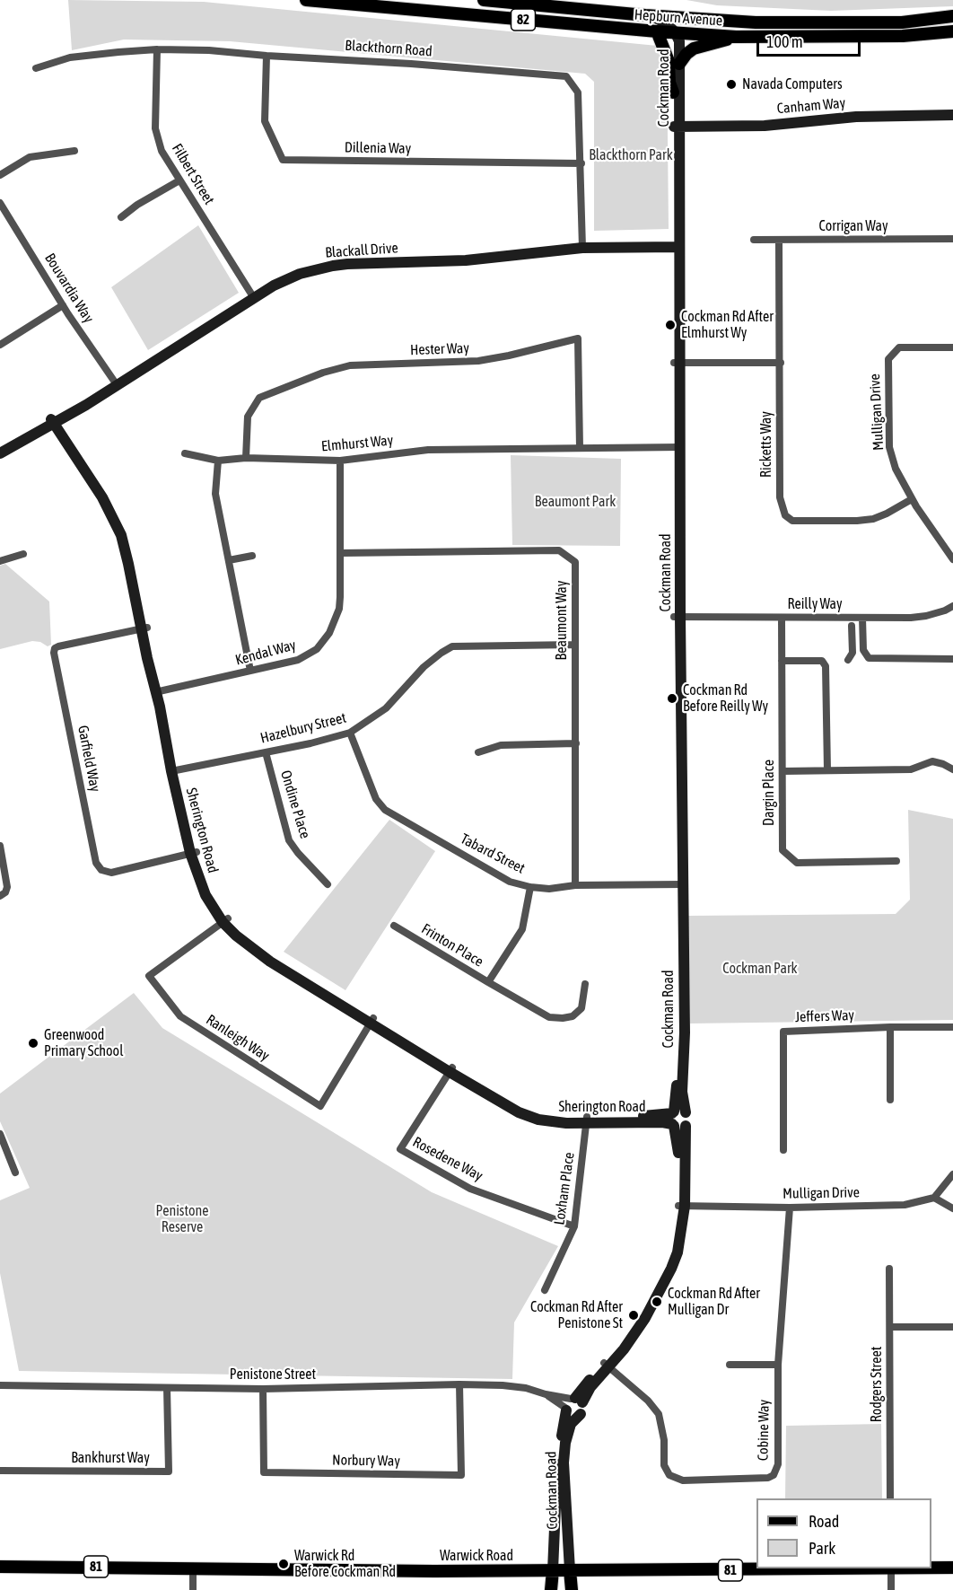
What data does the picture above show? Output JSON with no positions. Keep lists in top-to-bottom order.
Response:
{
  "streets": {
    "main road": [
      "Hepburn Avenue",
      "82",
      "Cockman Road",
      "Canham Way",
      "Blackall Drive",
      "Sherington Road",
      "Warwick Road",
      "81"
    ],
    "street": [
      "Blackthorn Road",
      "Dillenia Way",
      "Filbert Street",
      "Corrigan Way",
      "Bouvardia Way",
      "Hester Way",
      "Mulligan Drive",
      "Elmhurst Way",
      "Ricketts Way",
      "Reilly Way",
      "Beaumont Way",
      "Kendal Way",
      "Hazelbury Street",
      "Garfield Way",
      "Dargin Place",
      "Ondine Place",
      "Tabard Street",
      "Frinton Place",
      "Jeffers Way",
      "Ranleigh Way",
      "Rosedene Way",
      "Loxham Place",
      "Penistone Street",
      "Rodgers Street",
      "Cobine Way",
      "Bankhurst Way",
      "Norbury Way"
    ]
  },
  "crossings": [
    ["Hepburn Avenue", "Cockman Road"],
    ["Blackthorn Road", "Dillenia Way"],
    ["Blackthorn Road", "Filbert Street"],
    ["Blackthorn Road", "Blackall Drive"],
    ["Cockman Road", "Canham Way"],
    ["Cockman Road", "Blackall Drive"],
    ["Cockman Road", "Mulligan Drive"],
    ["Cockman Road", "Elmhurst Way"],
    ["Cockman Road", "Reilly Way"],
    ["Cockman Road", "Sherington Road"],
    ["Cockman Road", "Tabard Street"],
    ["Cockman Road", "Penistone Street"],
    ["Cockman Road", "Cobine Way"],
    ["Cockman Road", "Warwick Road"],
    ["Filbert Street", "Blackall Drive"],
    ["Corrigan Way", "Ricketts Way"],
    ["Blackall Drive", "Bouvardia Way"],
    ["Blackall Drive", "Sherington Road"],
    ["Hester Way", "Elmhurst Way"],
    ["Mulligan Drive", "Ricketts Way"],
    ["Mulligan Drive", "Cobine Way"],
    ["Elmhurst Way", "Kendal Way"],
    ["Reilly Way", "Dargin Place"],
    ["Beaumont Way", "Kendal Way"],
    ["Beaumont Way", "Hazelbury Street"],
    ["Beaumont Way", "Tabard Street"],
    ["Kendal Way", "Sherington Road"],
    ["Hazelbury Street", "Ondine Place"],
    ["Hazelbury Street", "Sherington Road"],
    ["Hazelbury Street", "Tabard Street"],
    ["Garfield Way", "Sherington Road"],
    ["Sherington Road", "Ranleigh Way"],
    ["Sherington Road", "Rosedene Way"],
    ["Sherington Road", "Loxham Place"],
    ["Tabard Street", "Frinton Place"],
    ["Rosedene Way", "Loxham Place"],
    ["Penistone Street", "Bankhurst Way"],
    ["Penistone Street", "Norbury Way"]
  ],
  "parks": [
    "Blackthorn Park",
    "Beaumont Park",
    "Cockman Park",
    "Penistone Reserve"
  ],
  "places": [
    "Navada Computers",
    "Cockman Rd After Elmhurst Wy",
    "Cockman Rd Before Reilly Wy",
    "Greenwood Primary School",
    "Cockman Rd After Mulligan Dr",
    "Cockman Rd After Penistone St",
    "Warwick Rd Before Cockman Rd"
  ],
  "legend": ["Road", "Park"],
  "scale_bar": "100 m"
}
